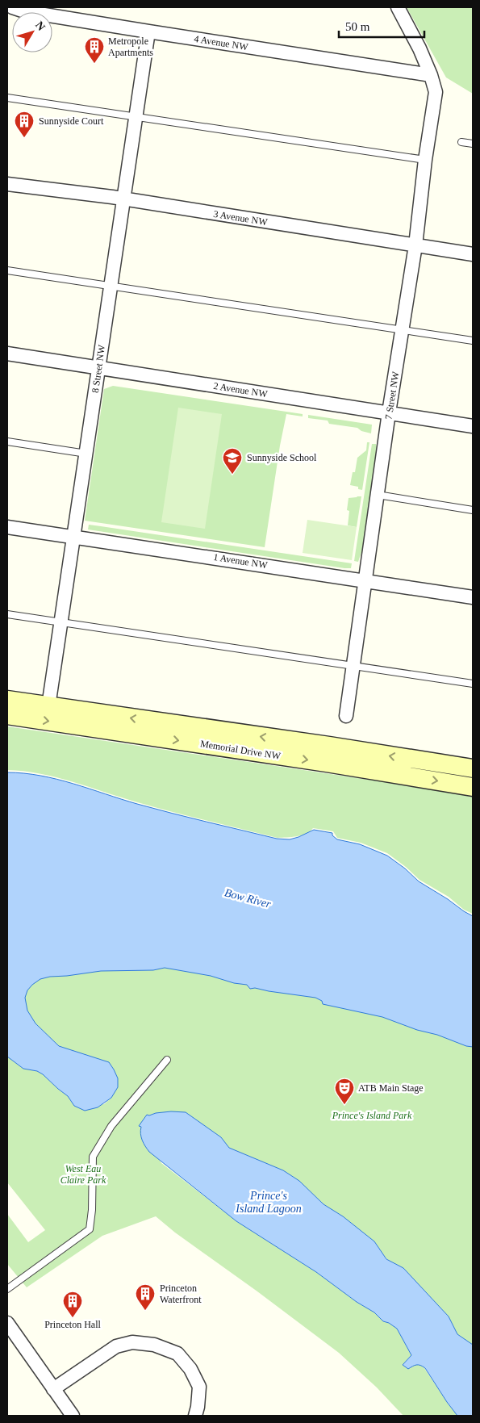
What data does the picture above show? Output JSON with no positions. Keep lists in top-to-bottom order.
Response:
{
  "streets": {
    "main road": ["Memorial Drive NW"],
    "street": [
      "4 Avenue NW",
      "3 Avenue NW",
      "8 Street NW",
      "2 Avenue NW",
      "7 Street NW",
      "1 Avenue NW"
    ]
  },
  "crossings": [
    ["4 Avenue NW", "8 Street NW"],
    ["4 Avenue NW", "7 Street NW"],
    ["3 Avenue NW", "8 Street NW"],
    ["3 Avenue NW", "7 Street NW"],
    ["8 Street NW", "2 Avenue NW"],
    ["8 Street NW", "1 Avenue NW"],
    ["8 Street NW", "Memorial Drive NW"],
    ["2 Avenue NW", "7 Street NW"],
    ["7 Street NW", "1 Avenue NW"]
  ],
  "water": ["Bow River", "Prince's Island Lagoon"],
  "parks": ["Prince's Island Park", "West Eau Claire Park"],
  "places": {
    "building": [
      "Metropole Apartments",
      "Sunnyside Court",
      "Princeton Waterfront",
      "Princeton Hall"
    ],
    "school or university": ["Sunnyside School"],
    "theatre": ["ATB Main Stage"]
  },
  "scale_bar": "50 m",
  "north": "top right"
}
